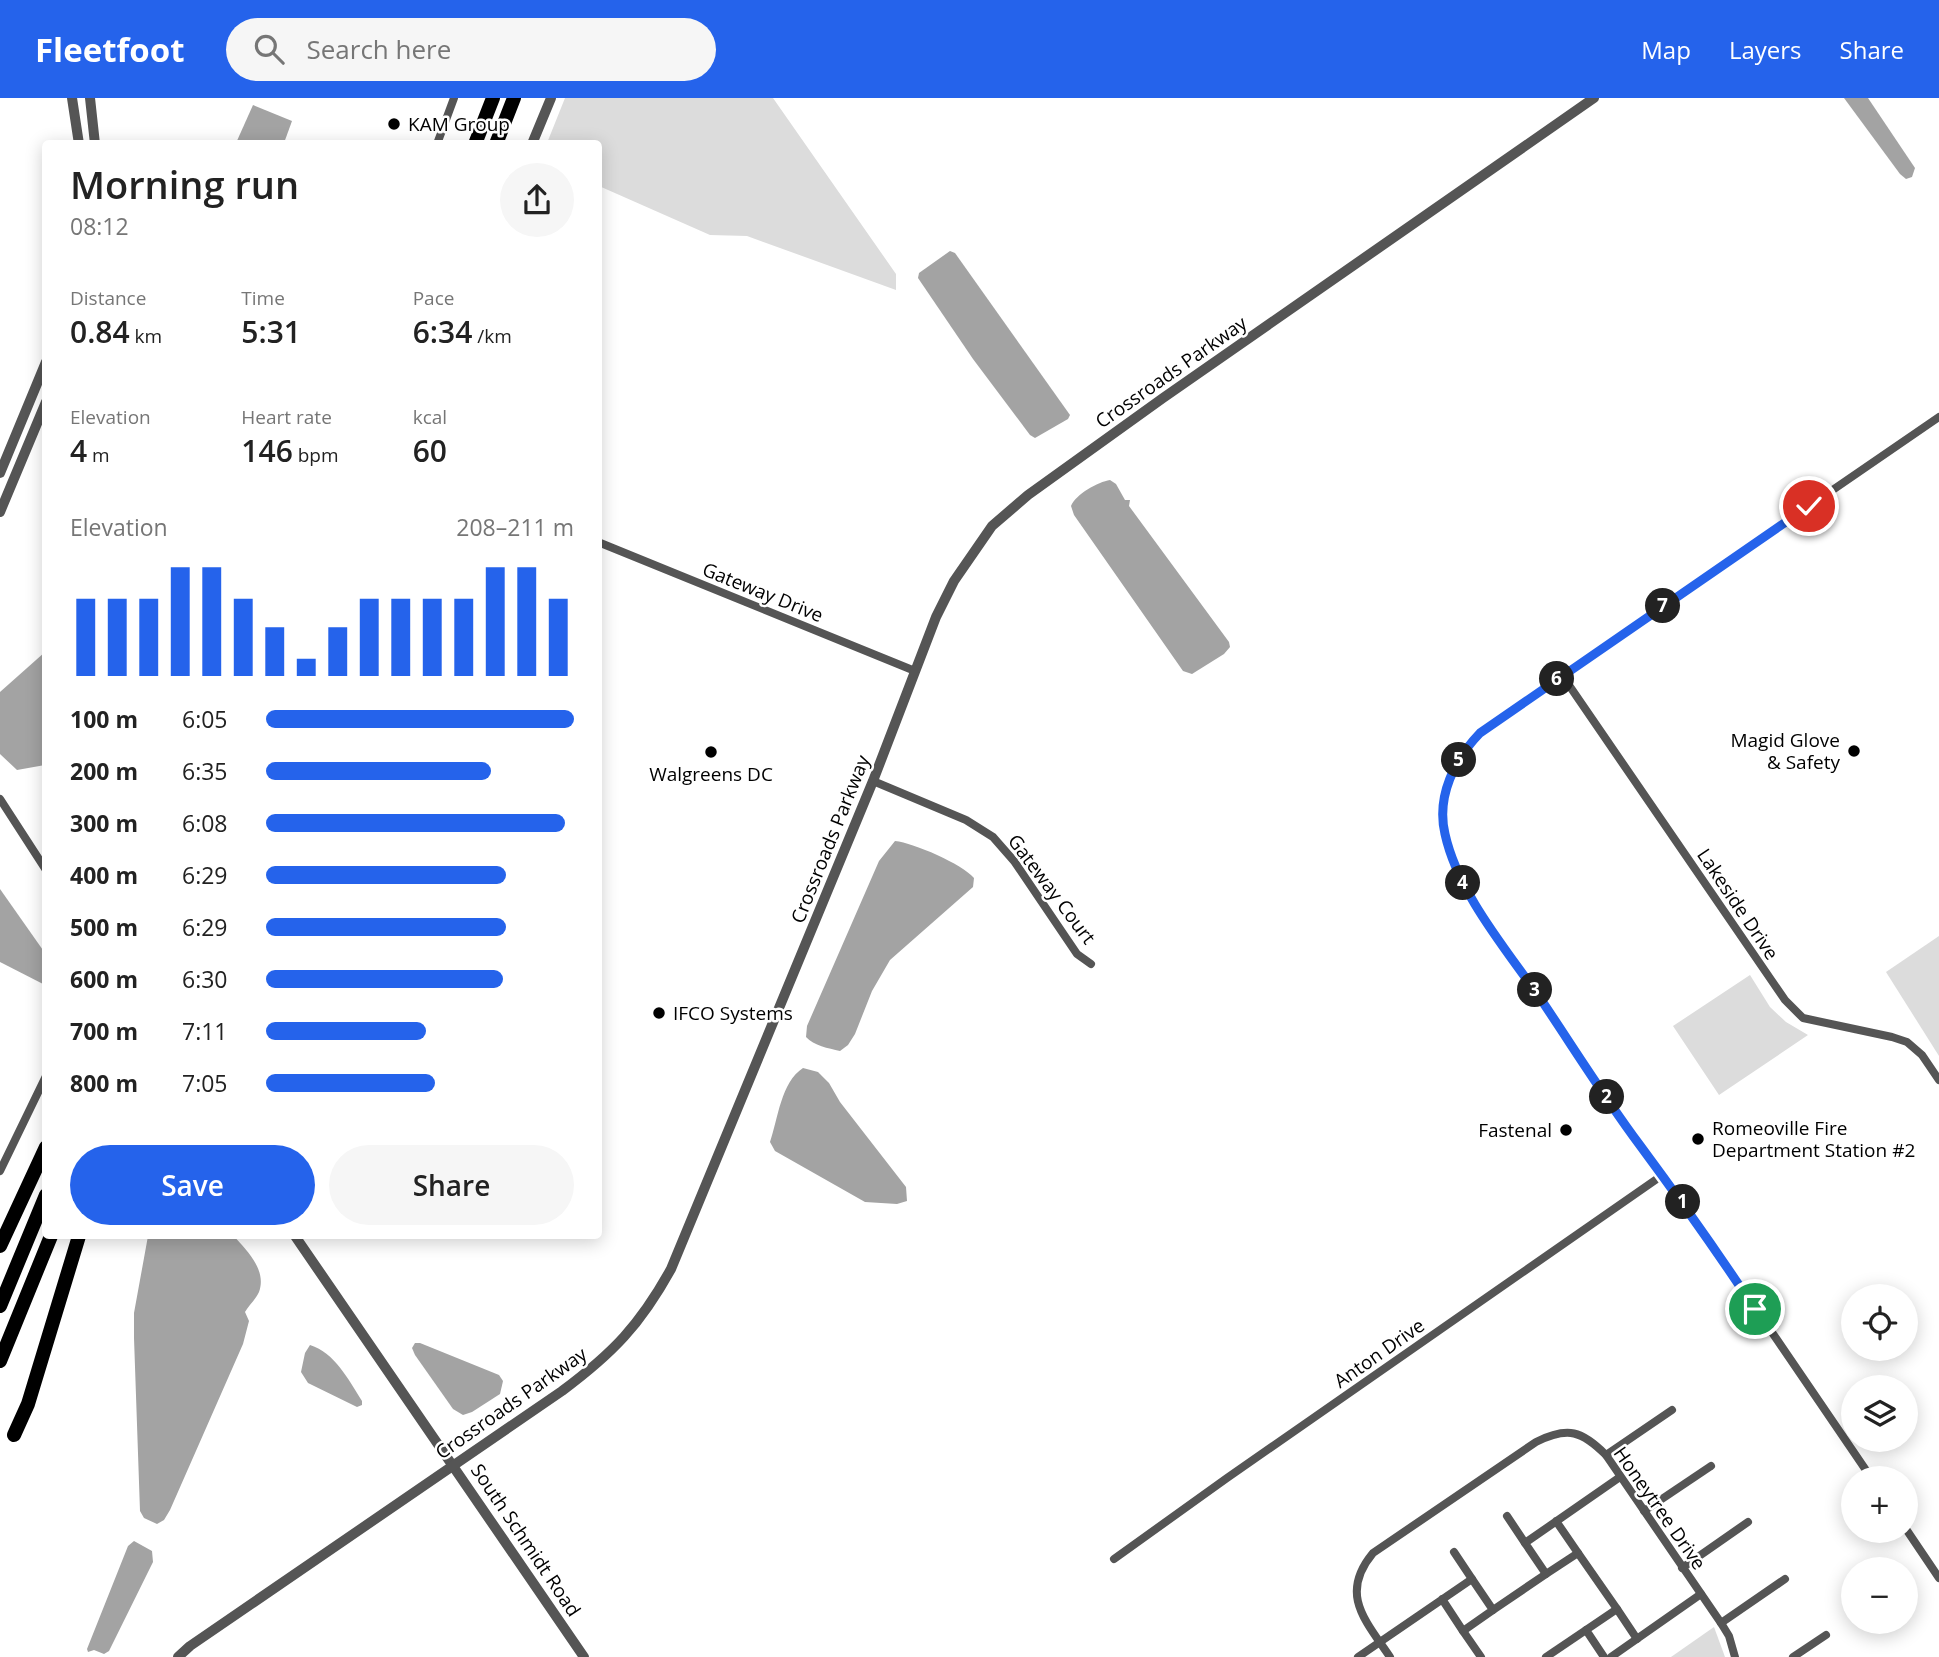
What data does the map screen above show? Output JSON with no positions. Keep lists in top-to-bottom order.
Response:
{
  "streets": {
    "street": [
      "Crossroads Parkway",
      "Gateway Drive",
      "Gateway Court",
      "Lakeside Drive",
      "Anton Drive",
      "Honeytree Drive",
      "South Schmidt Road"
    ]
  },
  "crossings": [
    ["Crossroads Parkway", "Gateway Drive"],
    ["Crossroads Parkway", "Gateway Court"],
    ["Crossroads Parkway", "South Schmidt Road"]
  ],
  "places": [
    "KAM Group",
    "Magid Glove & Safety",
    "Walgreens DC",
    "IFCO Systems",
    "Fastenal",
    "Romeoville Fire Department Station #2"
  ],
  "page": {
    "header": "Fleetfoot",
    "search": "Search here",
    "nav": ["Map", "Layers", "Share"],
    "heading": ["Morning run", "08:12"],
    "stats": [
      ["Distance", "0.84 km"],
      ["Time", "5:31"],
      ["Pace", "6:34 /km"],
      ["Elevation", "4 m"],
      ["Heart rate", "146 bpm"],
      ["kcal", "60"]
    ],
    "chart": ["Elevation", "208–211 m"],
    "pins": [
      "7",
      "6",
      "5",
      "4",
      "3",
      "2",
      "1"
    ],
    "list": [
      {
        "name": "100 m",
        "note": "6:05"
      },
      {
        "name": "200 m",
        "note": "6:35"
      },
      {
        "name": "300 m",
        "note": "6:08"
      },
      {
        "name": "400 m",
        "note": "6:29"
      },
      {
        "name": "500 m",
        "note": "6:29"
      },
      {
        "name": "600 m",
        "note": "6:30"
      },
      {
        "name": "700 m",
        "note": "7:11"
      },
      {
        "name": "800 m",
        "note": "7:05"
      }
    ],
    "buttons": ["Save", "Share"],
    "map_buttons": ["+", "−"]
  }
}
